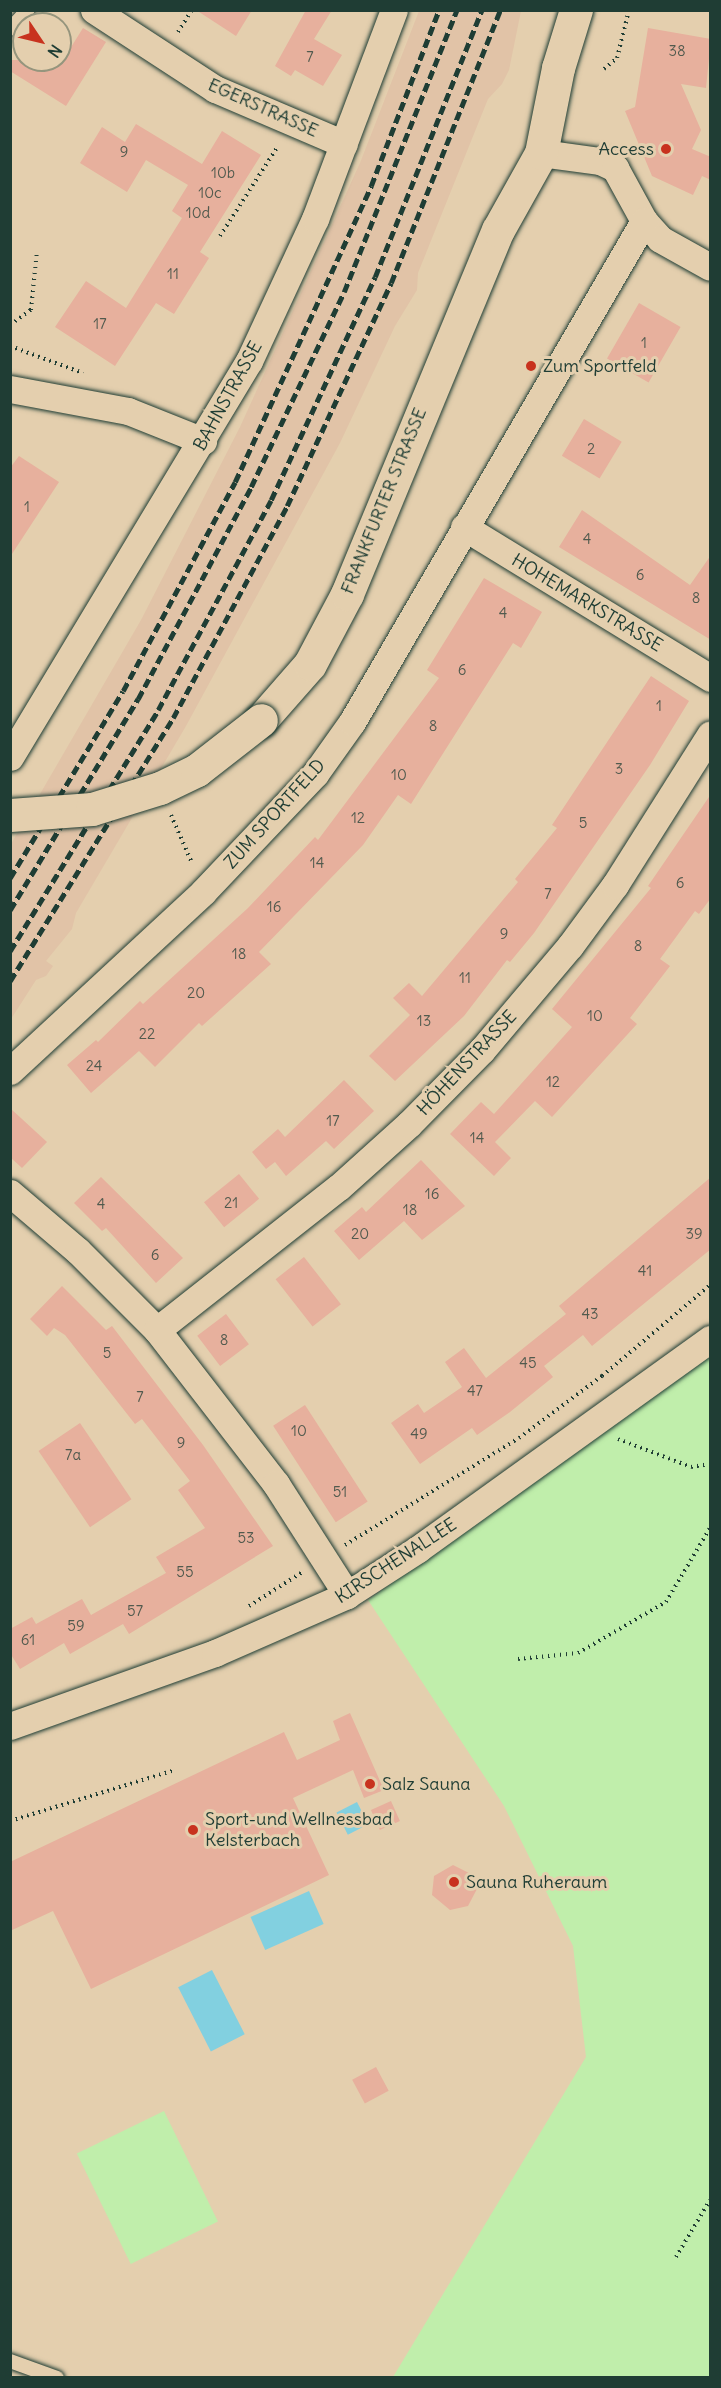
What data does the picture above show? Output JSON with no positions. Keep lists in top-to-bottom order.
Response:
{
  "streets": {
    "street": [
      "EGERSTRASSE",
      "BAHNSTRASSE",
      "FRANKFURTER STRASSE",
      "HOHEMARKSTRASSE",
      "ZUM SPORTFELD",
      "HÖHENSTRASSE",
      "KIRSCHENALLEE"
    ]
  },
  "crossings": [
    ["EGERSTRASSE", "BAHNSTRASSE"],
    ["HOHEMARKSTRASSE", "ZUM SPORTFELD"]
  ],
  "places": [
    "Access",
    "Zum Sportfeld",
    "Salz Sauna",
    "Sport-und Wellnessbad Kelsterbach",
    "Sauna Ruheraum"
  ],
  "house_numbers": [
    "38",
    "7",
    "9",
    "10b",
    "10c",
    "10d",
    "11",
    "17",
    "1",
    "2",
    "1",
    "4",
    "6",
    "8",
    "4",
    "6",
    "1",
    "8",
    "3",
    "10",
    "12",
    "5",
    "14",
    "6",
    "7",
    "16",
    "9",
    "8",
    "18",
    "11",
    "20",
    "10",
    "13",
    "22",
    "24",
    "12",
    "17",
    "14",
    "16",
    "21",
    "4",
    "18",
    "20",
    "39",
    "6",
    "41",
    "43",
    "8",
    "5",
    "45",
    "47",
    "7",
    "10",
    "49",
    "9",
    "7a",
    "51",
    "53",
    "55",
    "57",
    "59",
    "61"
  ],
  "north": "bottom right"
}
